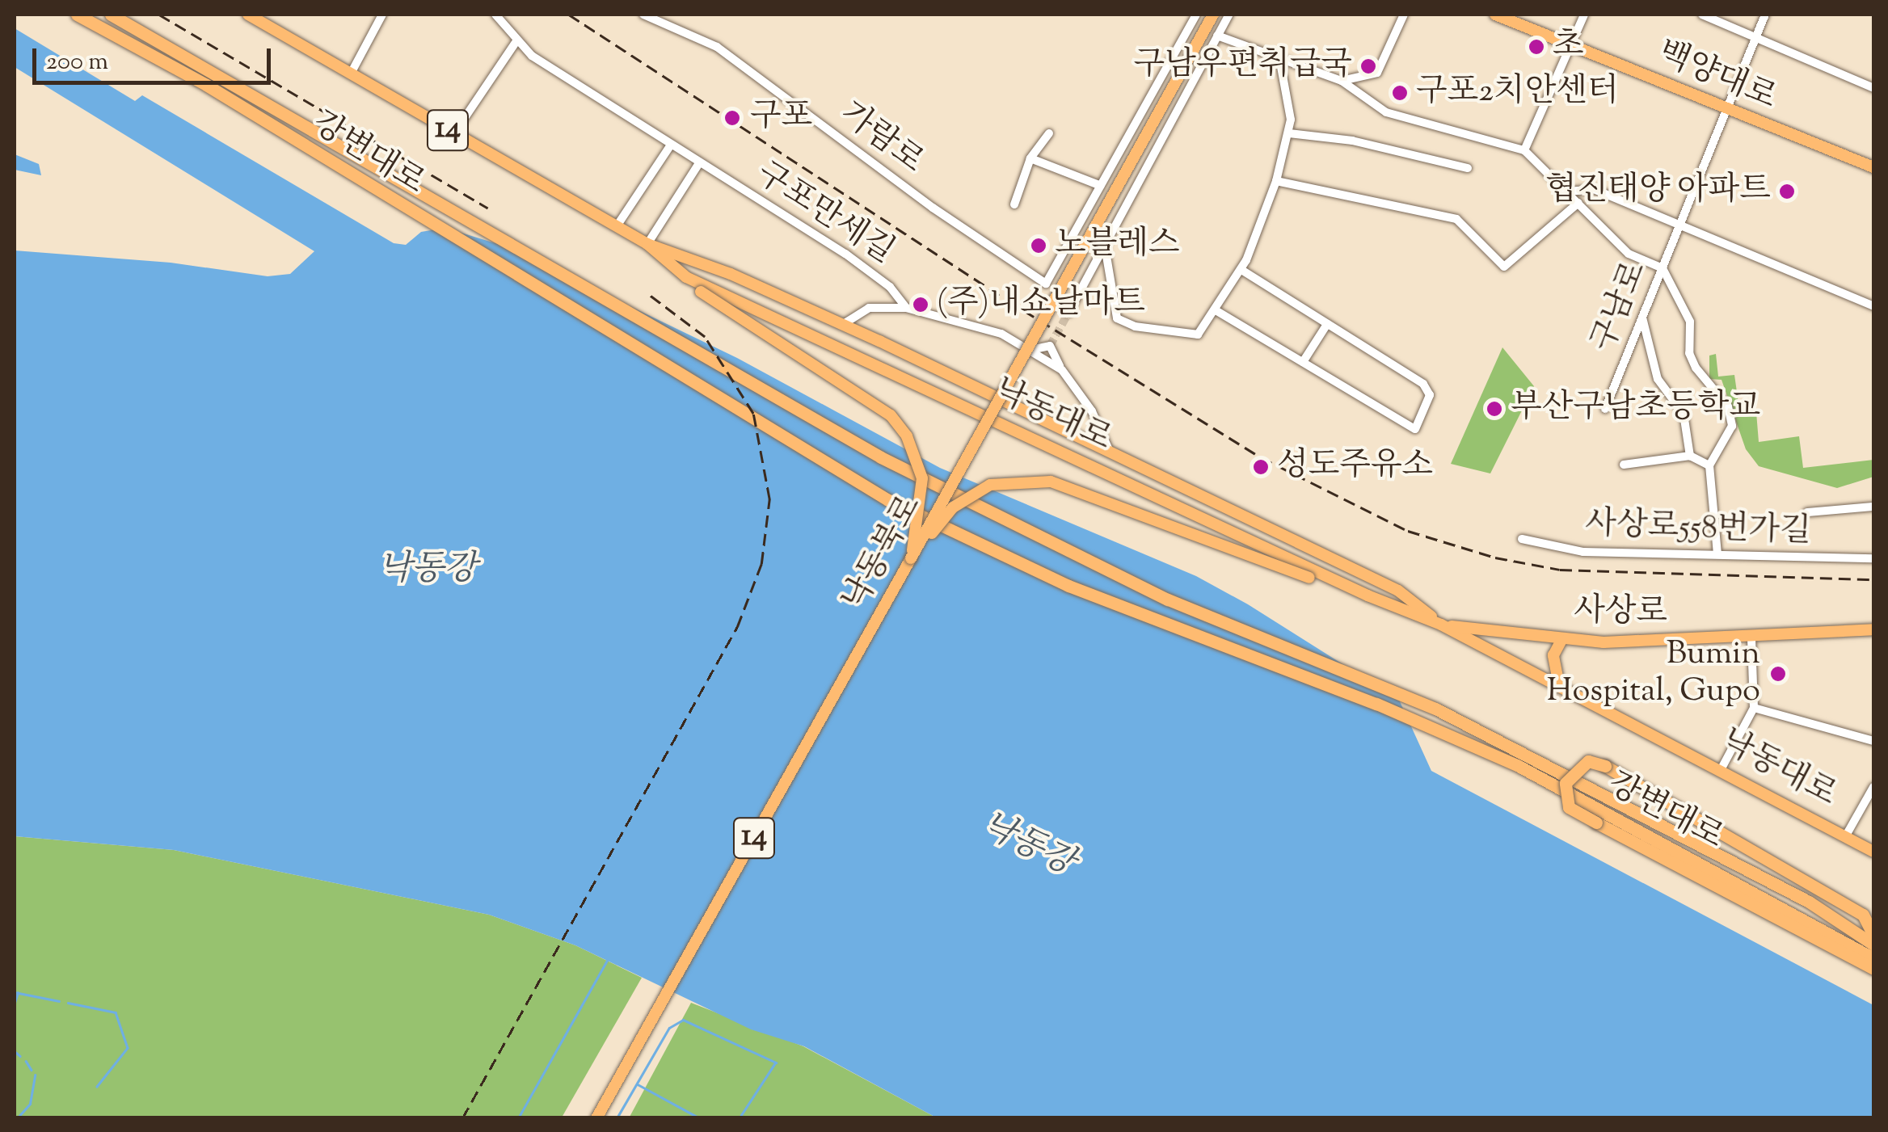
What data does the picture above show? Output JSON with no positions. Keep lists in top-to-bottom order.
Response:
{
  "streets": {
    "highway": ["강변대로"],
    "main road": [
      "백양대로",
      "14",
      "낙동대로",
      "낙동북로",
      "사상로"
    ],
    "street": [
      "가람로",
      "구포만세길",
      "구남로",
      "사상로558번가길"
    ]
  },
  "crossings": [
    ["백양대로", "구남로"],
    ["14", "낙동대로"],
    ["14", "낙동북로"],
    ["14", "사상로"],
    ["구포만세길", "낙동대로"],
    ["낙동대로", "사상로"]
  ],
  "water": ["낙동강"],
  "places": [
    "초",
    "구남우편취급국",
    "구포2치안센터",
    "구포",
    "협진태양 아파트",
    "노블레스",
    "(주)내쇼날마트",
    "부산구남초등학교",
    "성도주유소",
    "Bumin Hospital, Gupo"
  ],
  "scale_bar": "200 m"
}
